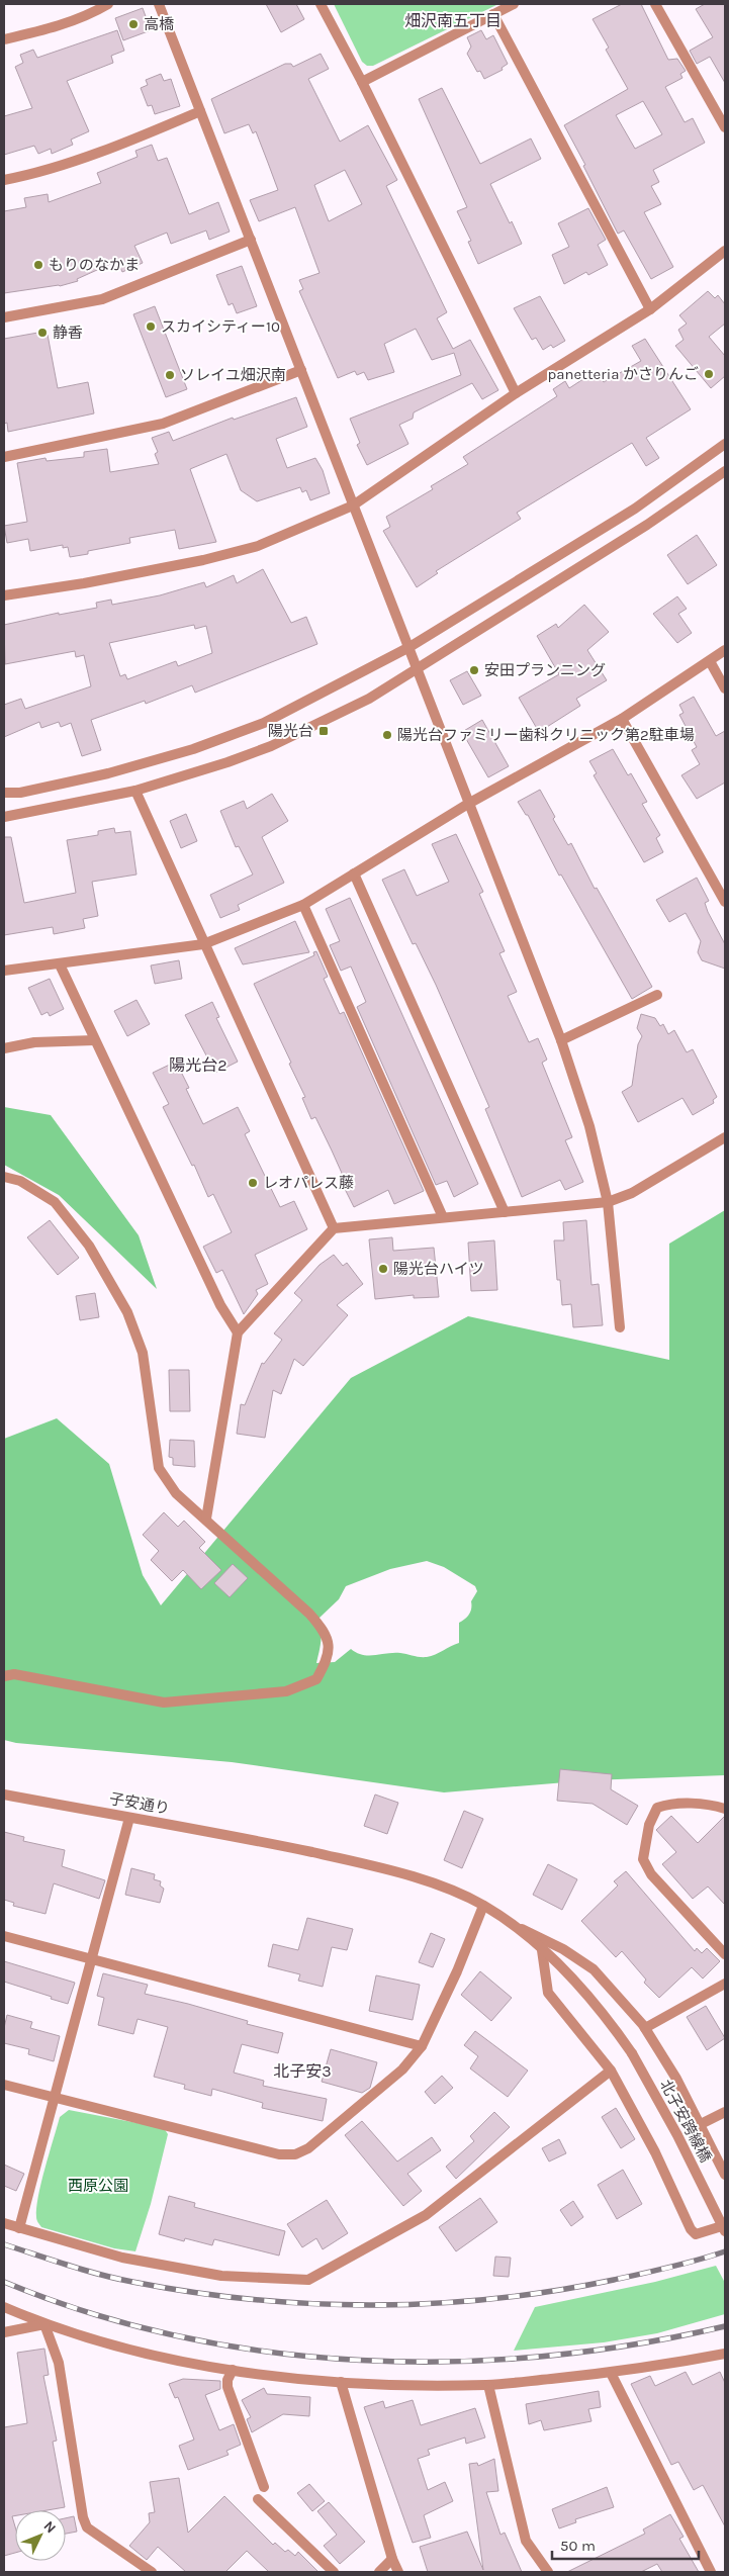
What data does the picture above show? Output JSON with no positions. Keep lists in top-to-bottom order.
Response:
{
  "streets": {
    "street": ["子安通り", "北子安跨線橋"]
  },
  "crossings": [
    ["子安通り", "北子安跨線橋"]
  ],
  "districts": ["畑沢南五丁目", "陽光台2", "北子安3"],
  "parks": ["西原公園"],
  "places": {
    "other": [
      "高橋",
      "もりのなかま",
      "スカイシティー10",
      "静香",
      "panetteria かさりんご",
      "ソレイユ畑沢南",
      "安田プランニング",
      "陽光台ファミリー歯科クリニック第2駐車場",
      "レオパレス藤",
      "陽光台ハイツ"
    ],
    "transit": ["陽光台"]
  },
  "scale_bar": "50 m",
  "north": "top right"
}
